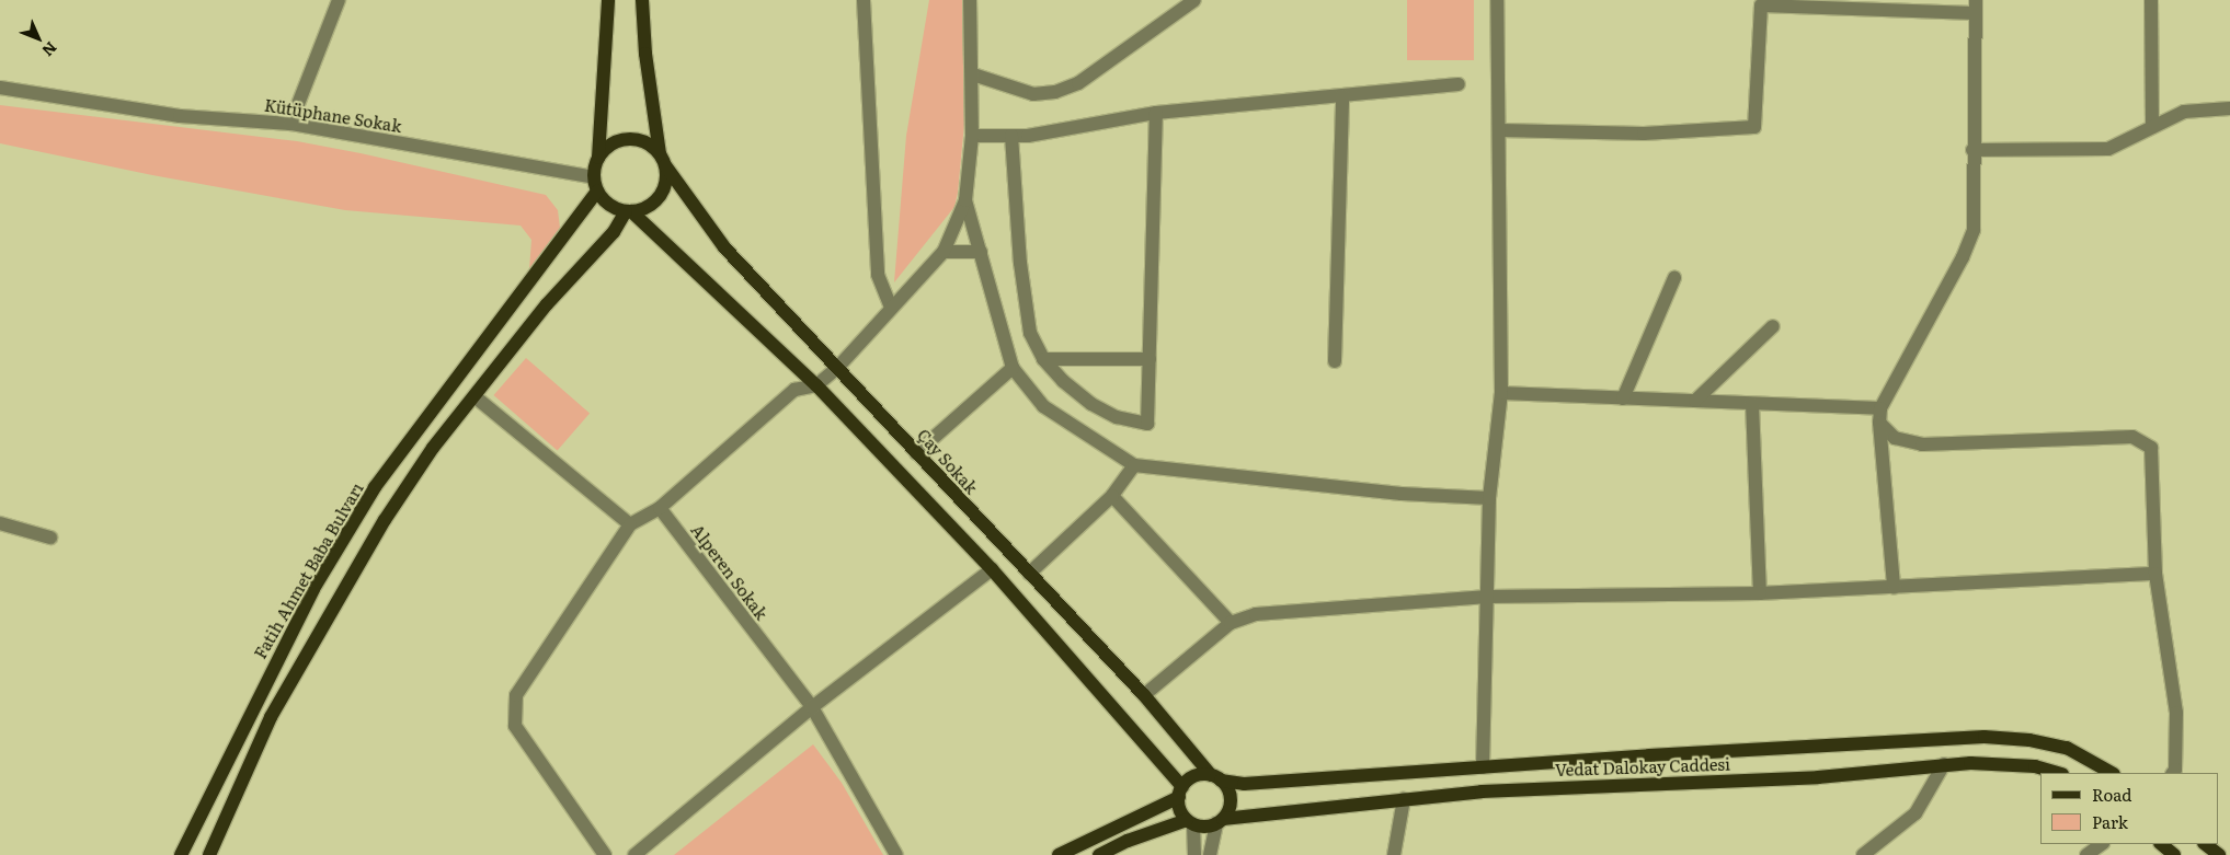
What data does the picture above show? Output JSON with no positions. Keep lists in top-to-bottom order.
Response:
{
  "streets": {
    "main road": ["Çay Sokak", "Fatih Ahmet Baba Bulvarı", "Vedat Dalokay Caddesi"],
    "street": ["Kütüphane Sokak", "Alperen Sokak"]
  },
  "crossings": [
    ["Kütüphane Sokak", "Çay Sokak"],
    ["Kütüphane Sokak", "Fatih Ahmet Baba Bulvarı"],
    ["Çay Sokak", "Fatih Ahmet Baba Bulvarı"],
    ["Çay Sokak", "Vedat Dalokay Caddesi"]
  ],
  "legend": ["Road", "Park"],
  "north": "bottom right"
}
